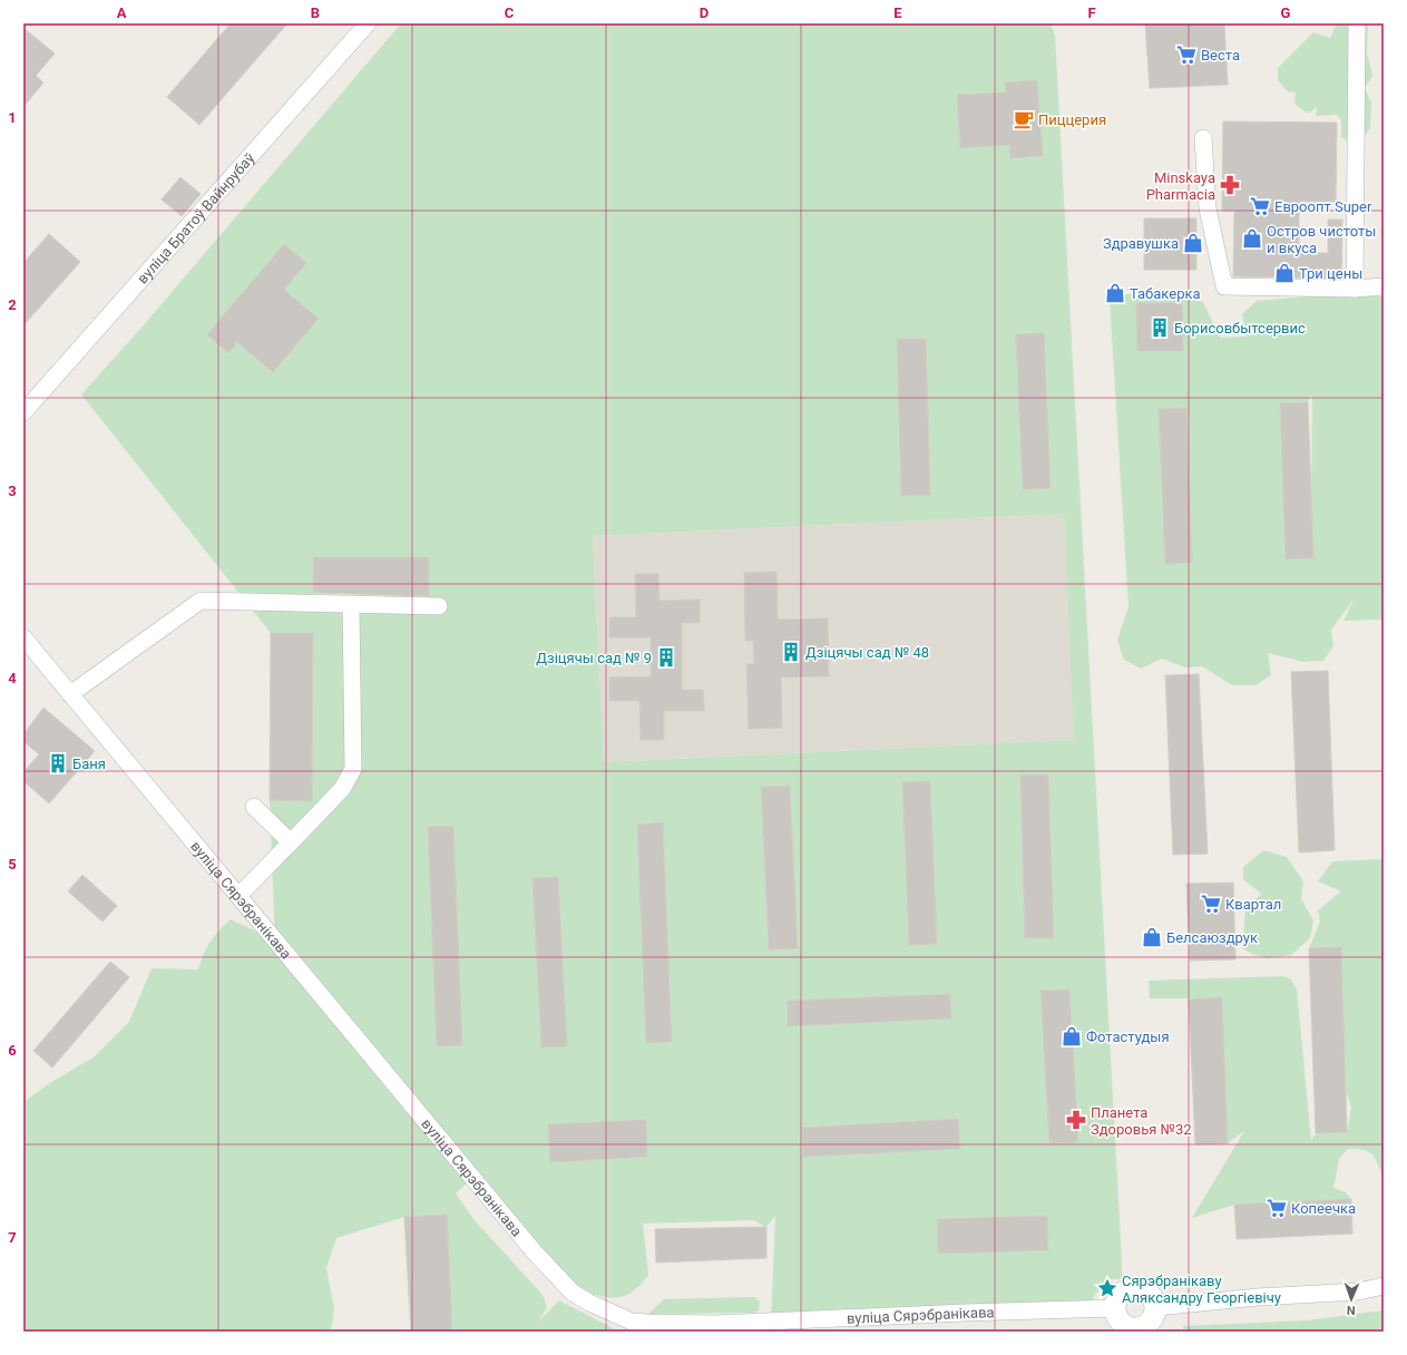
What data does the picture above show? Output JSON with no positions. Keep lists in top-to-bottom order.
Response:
{
  "streets": {
    "street": ["вуліца Братоў Вайнрубаў", "вуліца Сярэбранікава"]
  },
  "places": {
    "supermarket": [
      "Веста",
      "Евроопт Super",
      "Квартал",
      "Копеечка"
    ],
    "cafe": ["Пиццерия"],
    "pharmacy": ["Minskaya Pharmacia", "Планета Здоровья №32"],
    "shop": [
      "Остров чистоты и вкуса",
      "Здравушка",
      "Три цены",
      "Табакерка",
      "Белсаюздрук",
      "Фотастудыя"
    ],
    "building": [
      "Борисовбытсервис",
      "Дзіцячы сад № 48",
      "Дзіцячы сад № 9",
      "Баня"
    ],
    "place": ["Сярэбранікаву Аляксандру Георгіевічу"]
  },
  "north": "bottom",
  "grid": {
    "columns": [
      "A",
      "B",
      "C",
      "D",
      "E",
      "F",
      "G"
    ],
    "rows": [
      "1",
      "2",
      "3",
      "4",
      "5",
      "6",
      "7"
    ]
  }
}
